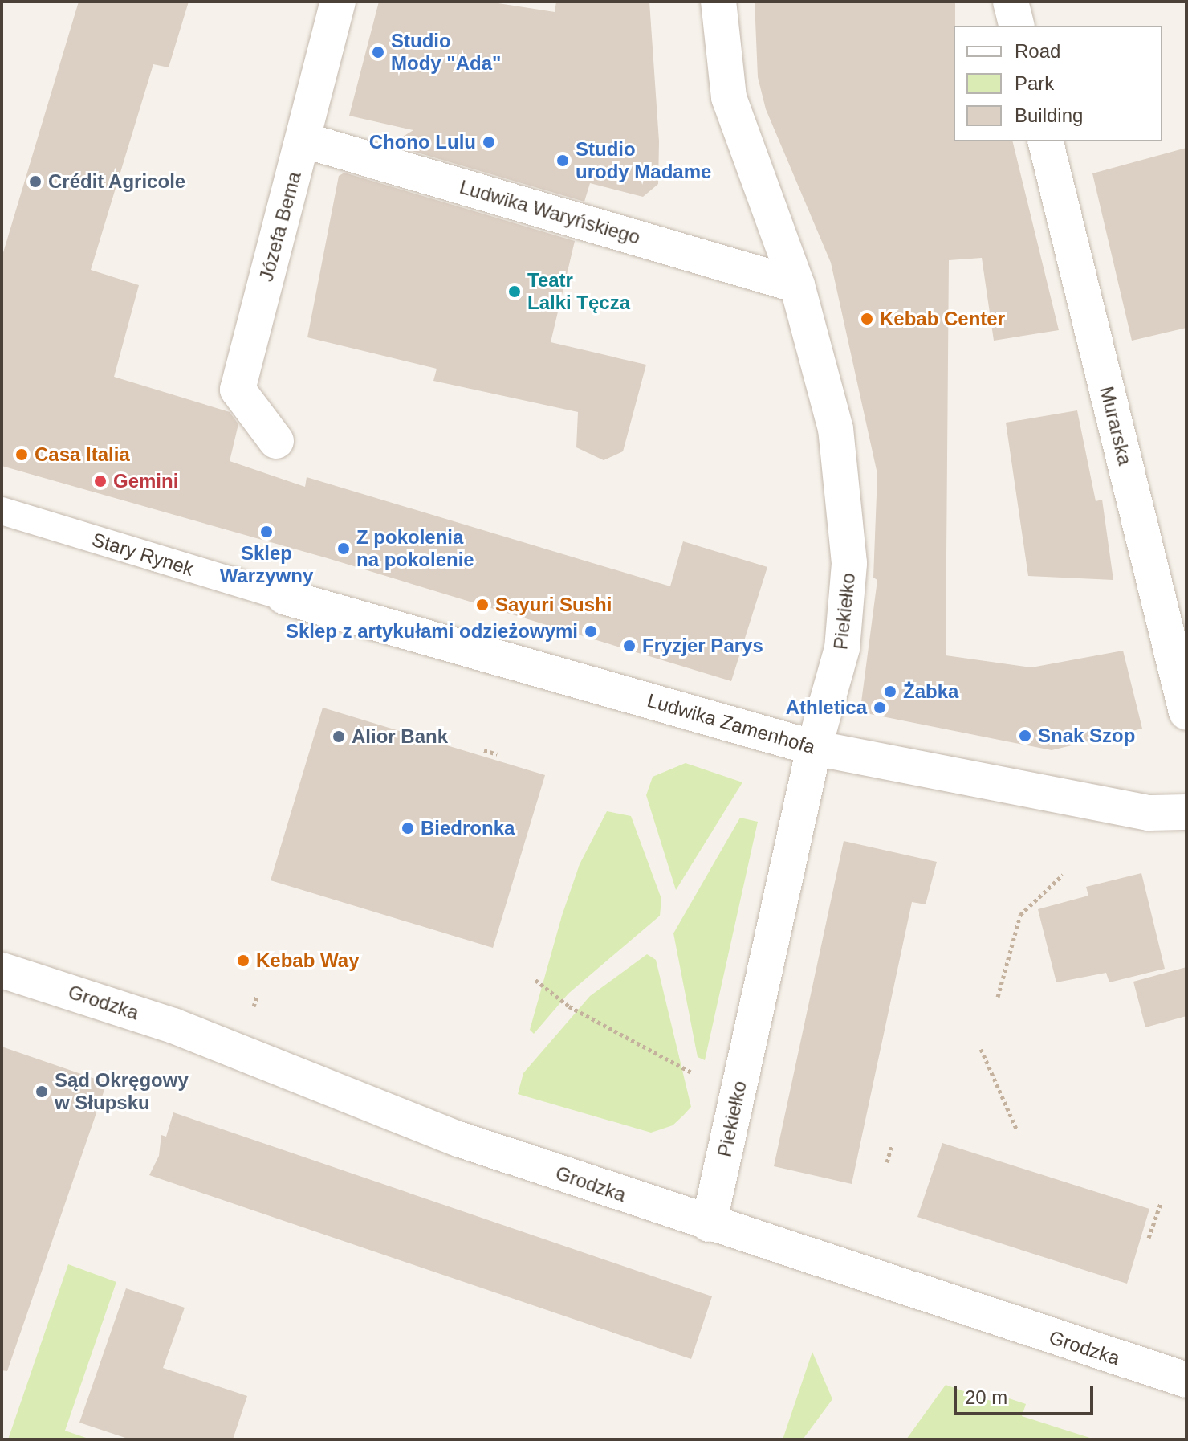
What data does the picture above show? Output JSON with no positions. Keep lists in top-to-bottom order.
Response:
{
  "streets": {
    "street": [
      "Ludwika Waryńskiego",
      "Józefa Bema",
      "Murarska",
      "Stary Rynek",
      "Piekiełko",
      "Ludwika Zamenhofa",
      "Grodzka"
    ]
  },
  "crossings": [
    ["Ludwika Waryńskiego", "Józefa Bema"],
    ["Ludwika Waryńskiego", "Piekiełko"],
    ["Stary Rynek", "Ludwika Zamenhofa"],
    ["Piekiełko", "Ludwika Zamenhofa"],
    ["Piekiełko", "Grodzka"]
  ],
  "places": [
    "Studio Mody \"Ada\"",
    "Chono Lulu",
    "Studio urody Madame",
    "Crédit Agricole",
    "Teatr Lalki Tęcza",
    "Kebab Center",
    "Casa Italia",
    "Gemini",
    "Sklep Warzywny",
    "Z pokolenia na pokolenie",
    "Sayuri Sushi",
    "Sklep z artykułami odzieżowymi",
    "Fryzjer Parys",
    "Żabka",
    "Athletica",
    "Snak Szop",
    "Alior Bank",
    "Biedronka",
    "Kebab Way",
    "Sąd Okręgowy w Słupsku"
  ],
  "legend": ["Road", "Park", "Building"],
  "scale_bar": "20 m"
}
